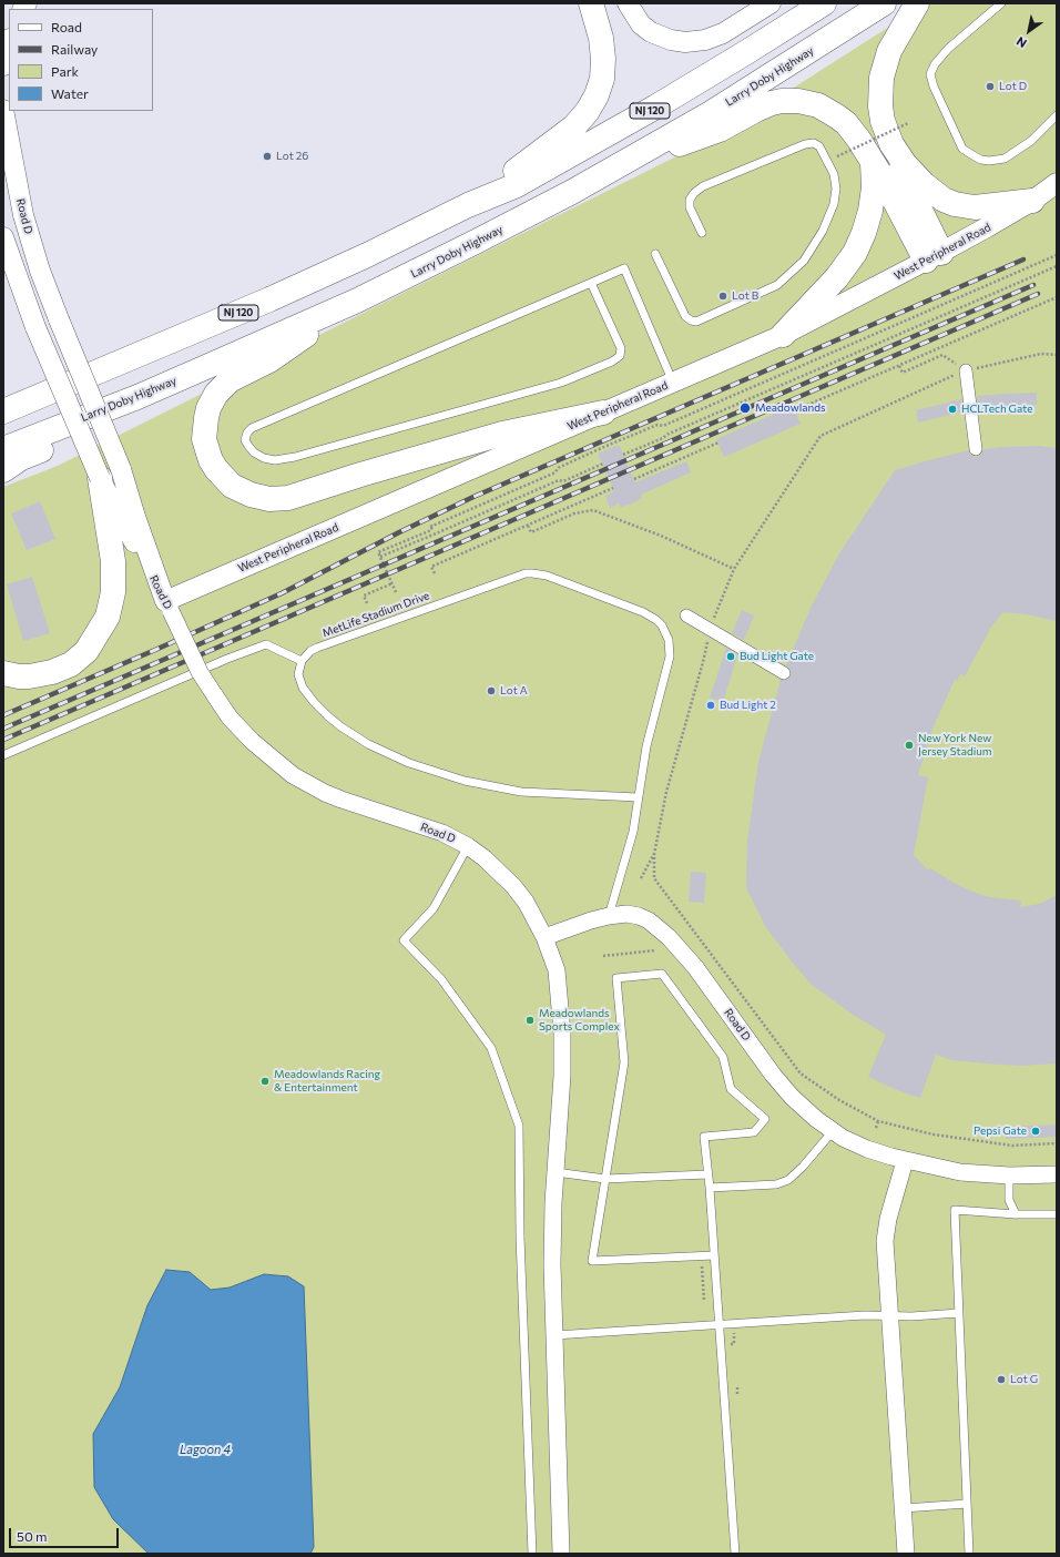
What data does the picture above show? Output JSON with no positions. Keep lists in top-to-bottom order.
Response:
{
  "streets": {
    "highway": ["Larry Doby Highway", "NJ 120"],
    "street": ["Road D", "West Peripheral Road"],
    "lane": ["MetLife Stadium Drive"]
  },
  "crossings": [
    ["Road D", "West Peripheral Road"],
    ["Road D", "MetLife Stadium Drive"]
  ],
  "water": ["Lagoon 4"],
  "places": [
    "Lot D",
    "Lot 26",
    "Lot B",
    "Meadowlands",
    "HCLTech Gate",
    "Bud Light Gate",
    "Lot A",
    "Bud Light 2",
    "New York New Jersey Stadium",
    "Meadowlands Sports Complex",
    "Meadowlands Racing & Entertainment",
    "Pepsi Gate",
    "Lot G"
  ],
  "legend": [
    "Road",
    "Railway",
    "Park",
    "Water"
  ],
  "scale_bar": "50 m",
  "north": "bottom left"
}
